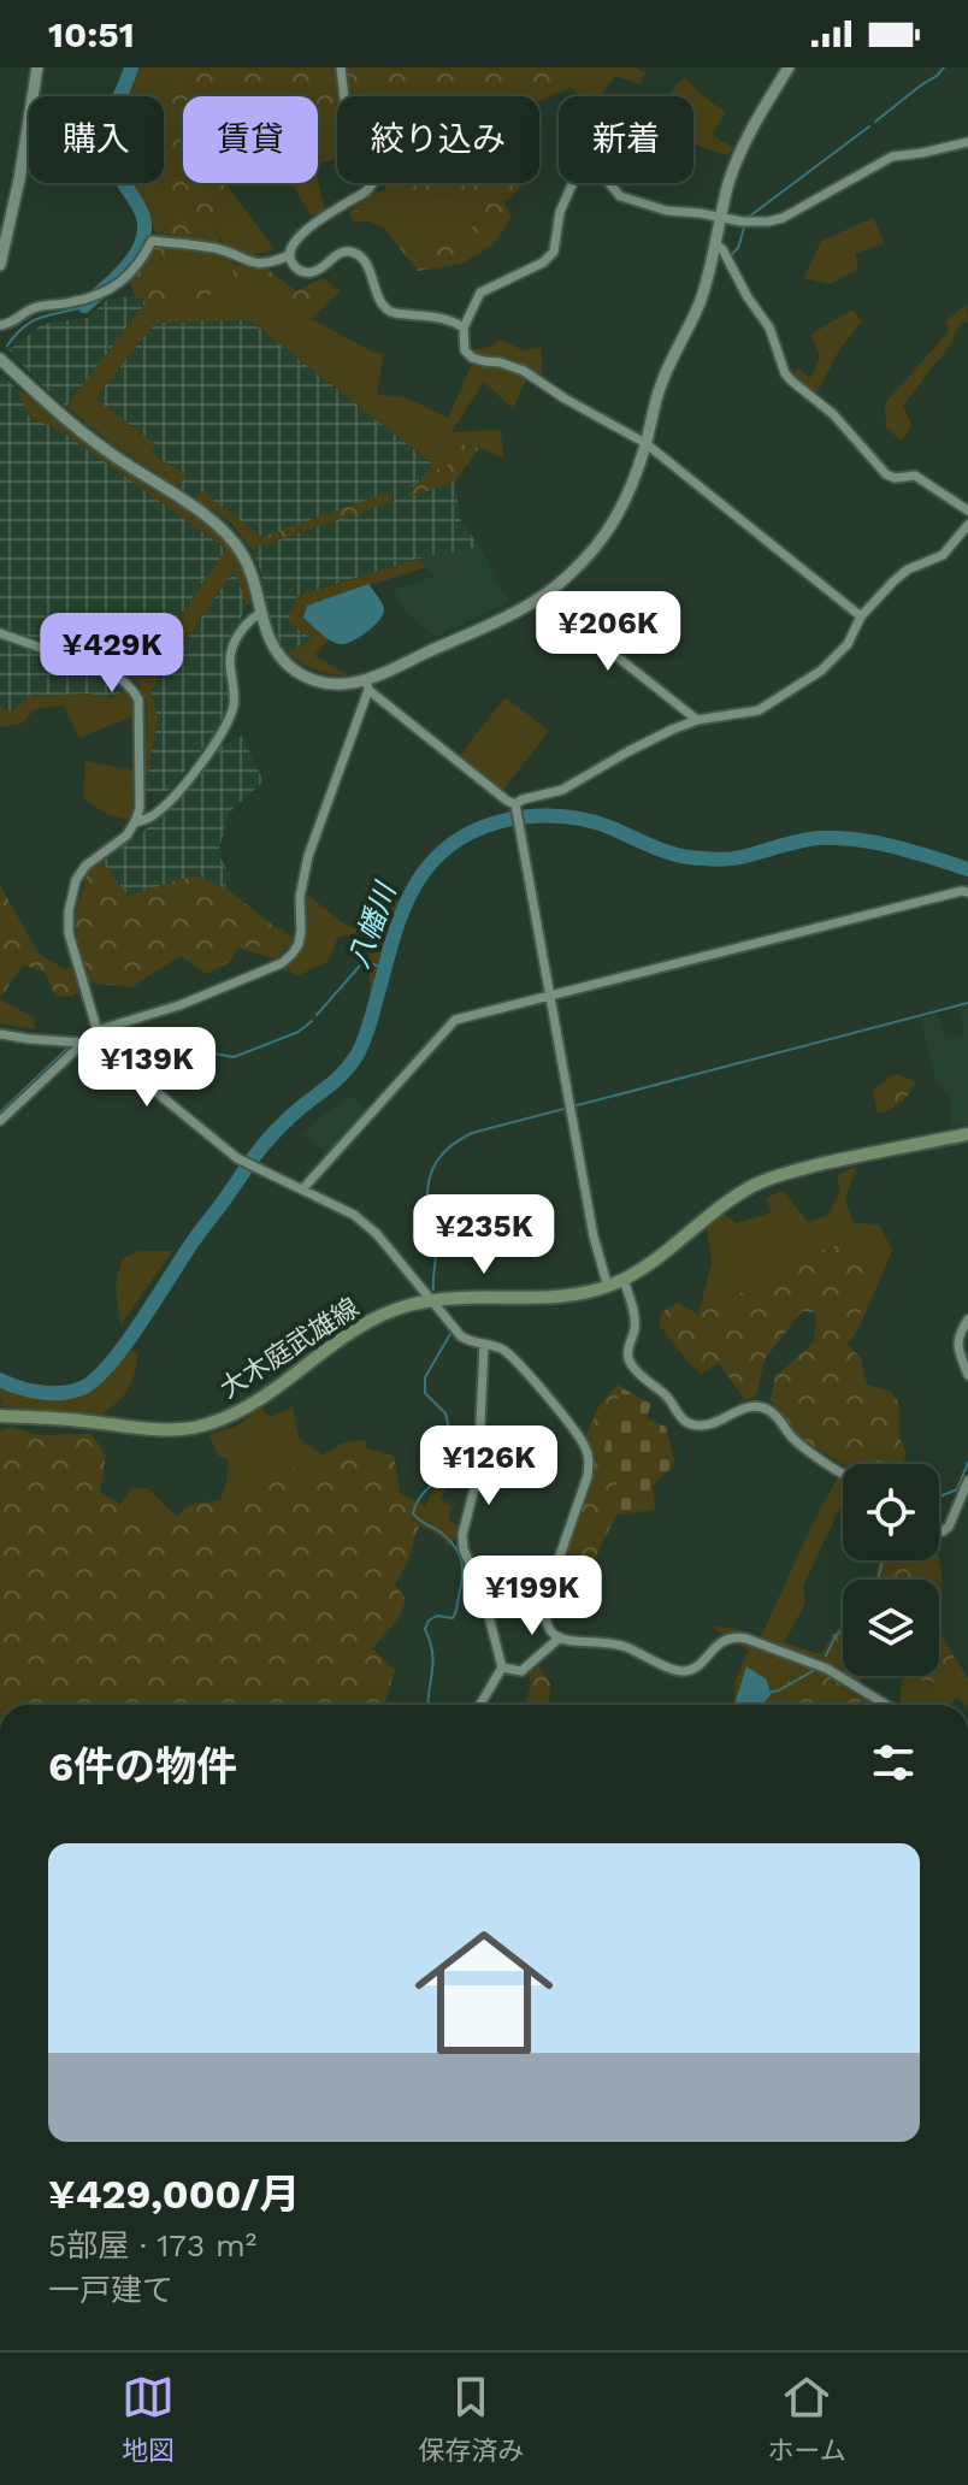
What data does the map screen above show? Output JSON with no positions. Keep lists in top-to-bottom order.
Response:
{
  "streets": {
    "main road": ["大木庭武雄線"]
  },
  "water": ["八幡川"],
  "page": {
    "status": "10:51",
    "chip": [
      "購入",
      "賃貸",
      "絞り込み",
      "新着"
    ],
    "price": [
      "¥206K",
      "¥429K",
      "¥139K",
      "¥235K",
      "¥126K",
      "¥199K"
    ],
    "heading": "6件の物件",
    "list": [
      {
        "name": "¥429,000/月",
        "note": "5部屋 · 173 m² · 一戸建て"
      }
    ],
    "tabs": ["地図", "保存済み", "ホーム"]
  }
}
